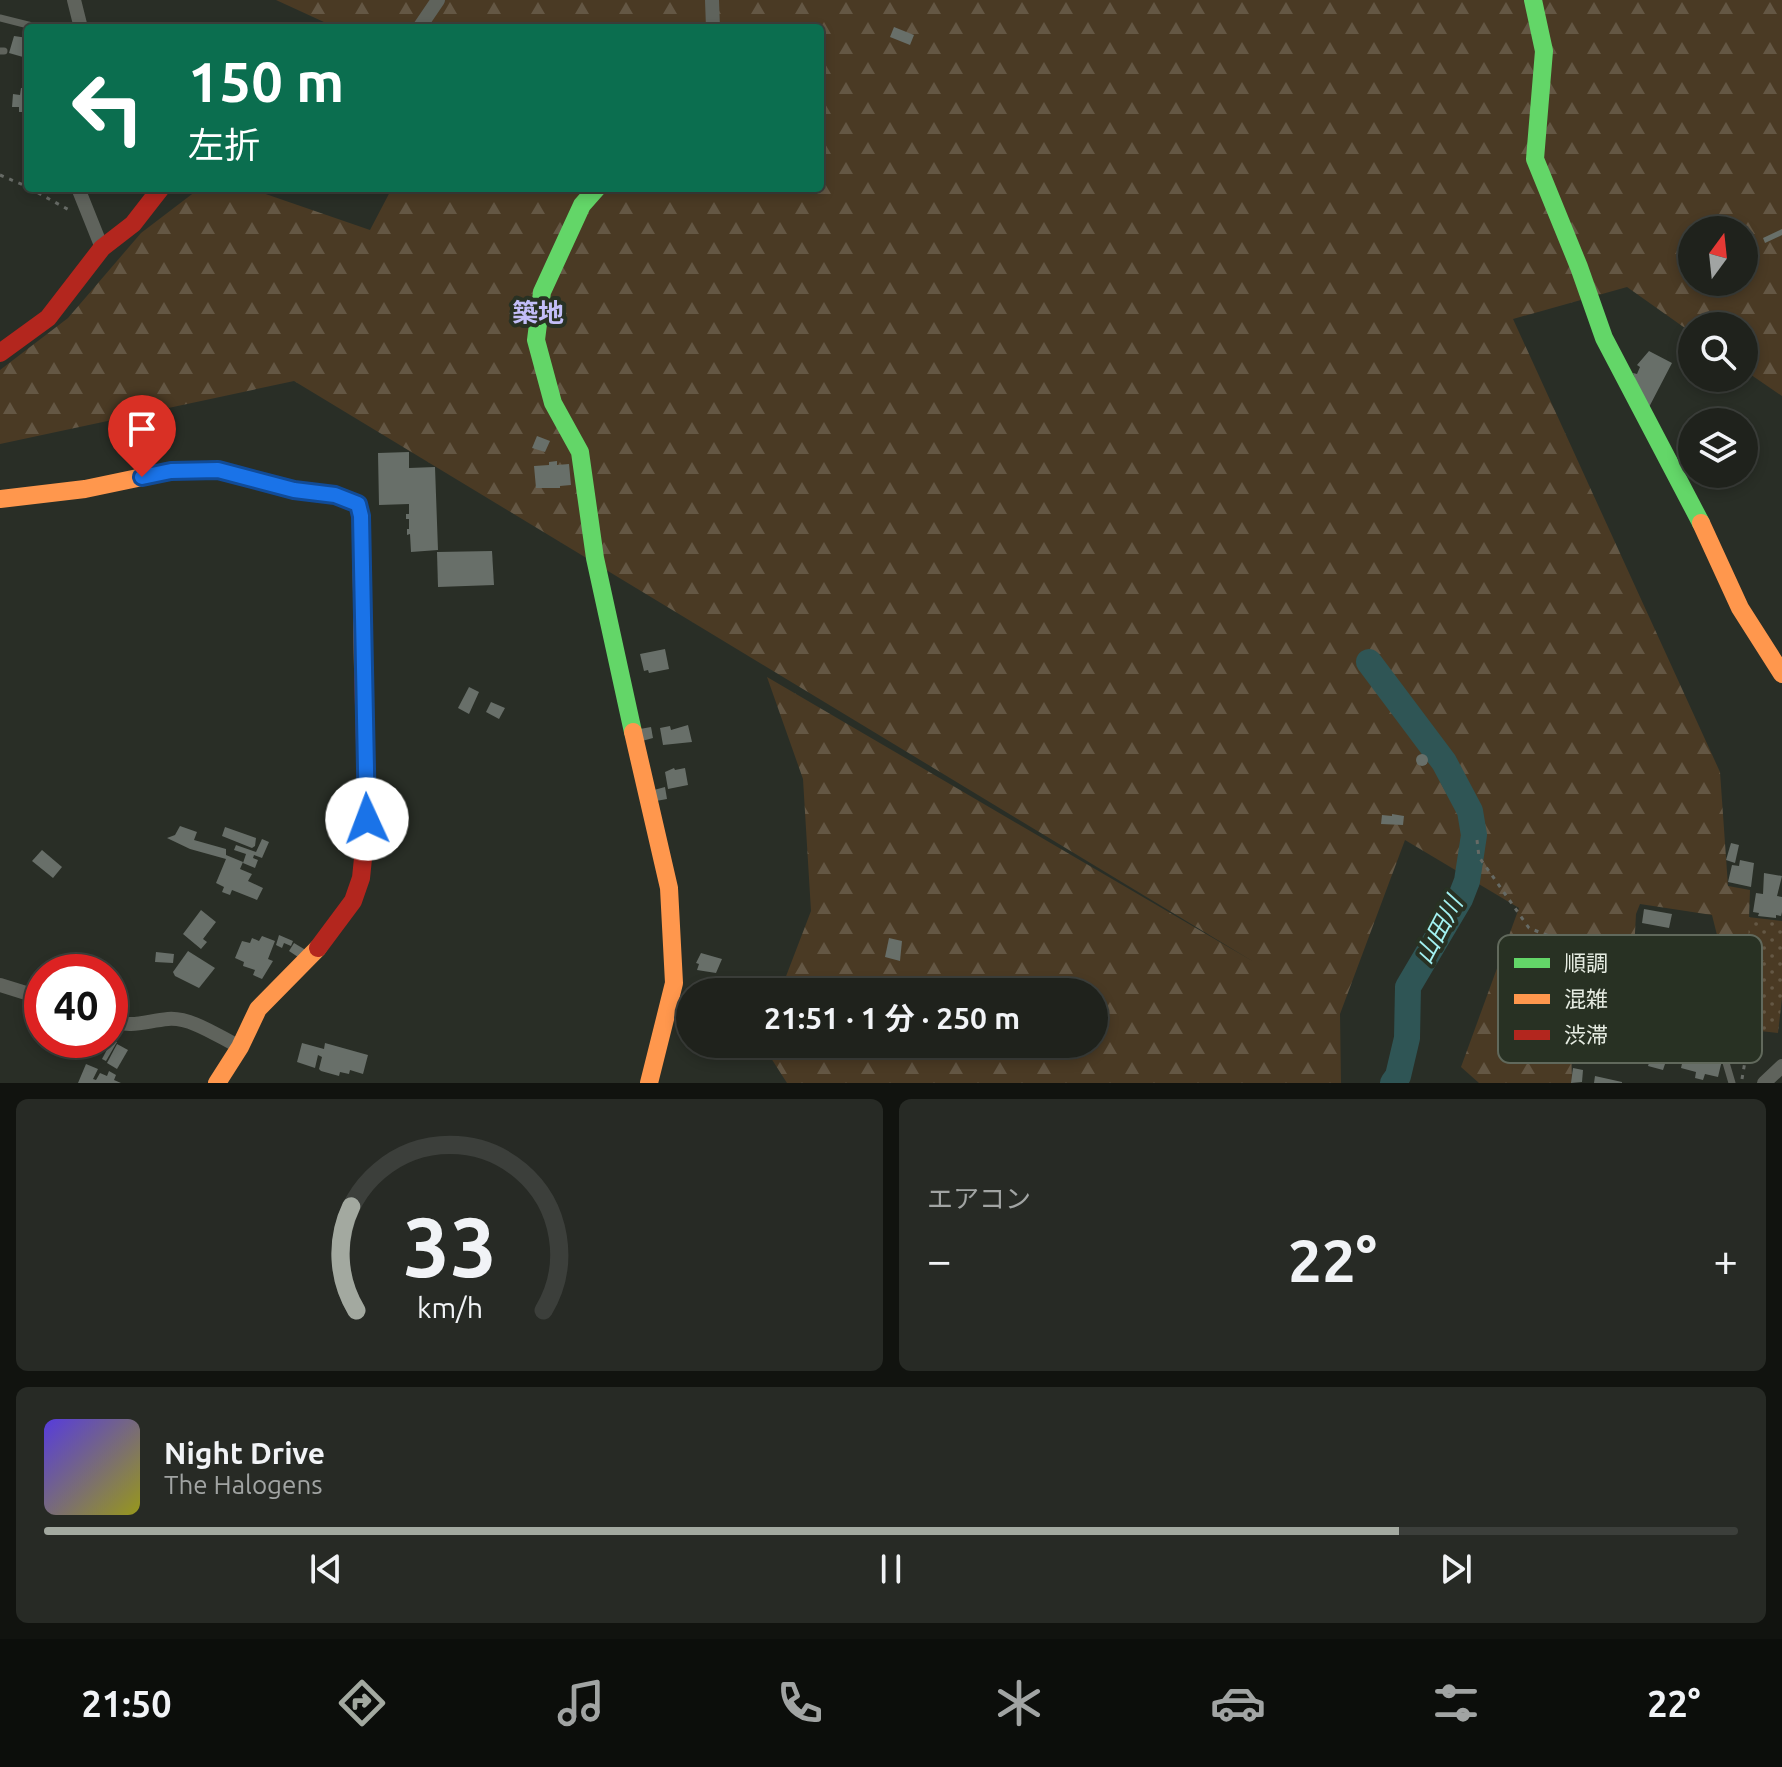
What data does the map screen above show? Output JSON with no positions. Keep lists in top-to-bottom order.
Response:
{
  "districts": ["築地"],
  "water": ["山田川"],
  "legend": ["順調", "混雑", "渋滞"],
  "north": "top",
  "page": {
    "turn": ["150 m", "左折"],
    "limit": "40",
    "trip": "21:51 · 1 分 · 250 m",
    "tile": "エアコン",
    "heat": ["−", "22°", "+"],
    "song": ["Night Drive", "The Halogens"],
    "tabs": ["21:50", "22°"],
    "gauge": ["33", "km/h"]
  }
}
